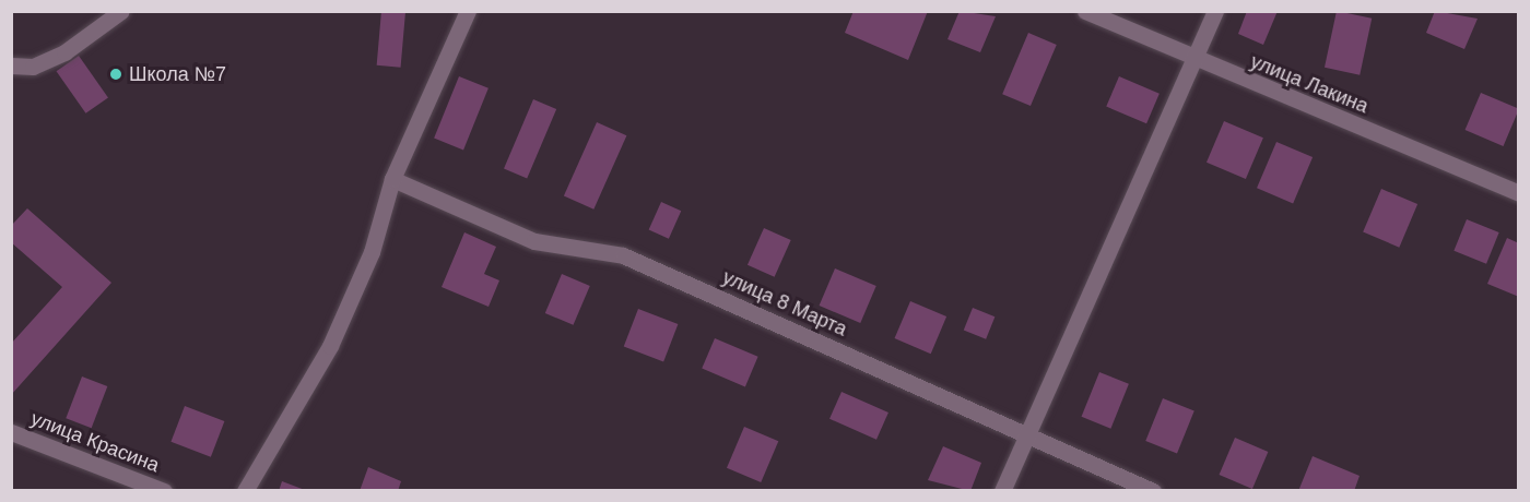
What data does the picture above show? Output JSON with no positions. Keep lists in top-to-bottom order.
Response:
{
  "streets": {
    "street": ["улица Лакина", "улица 8 Марта", "улица Красина"]
  },
  "places": ["Школа №7"]
}
